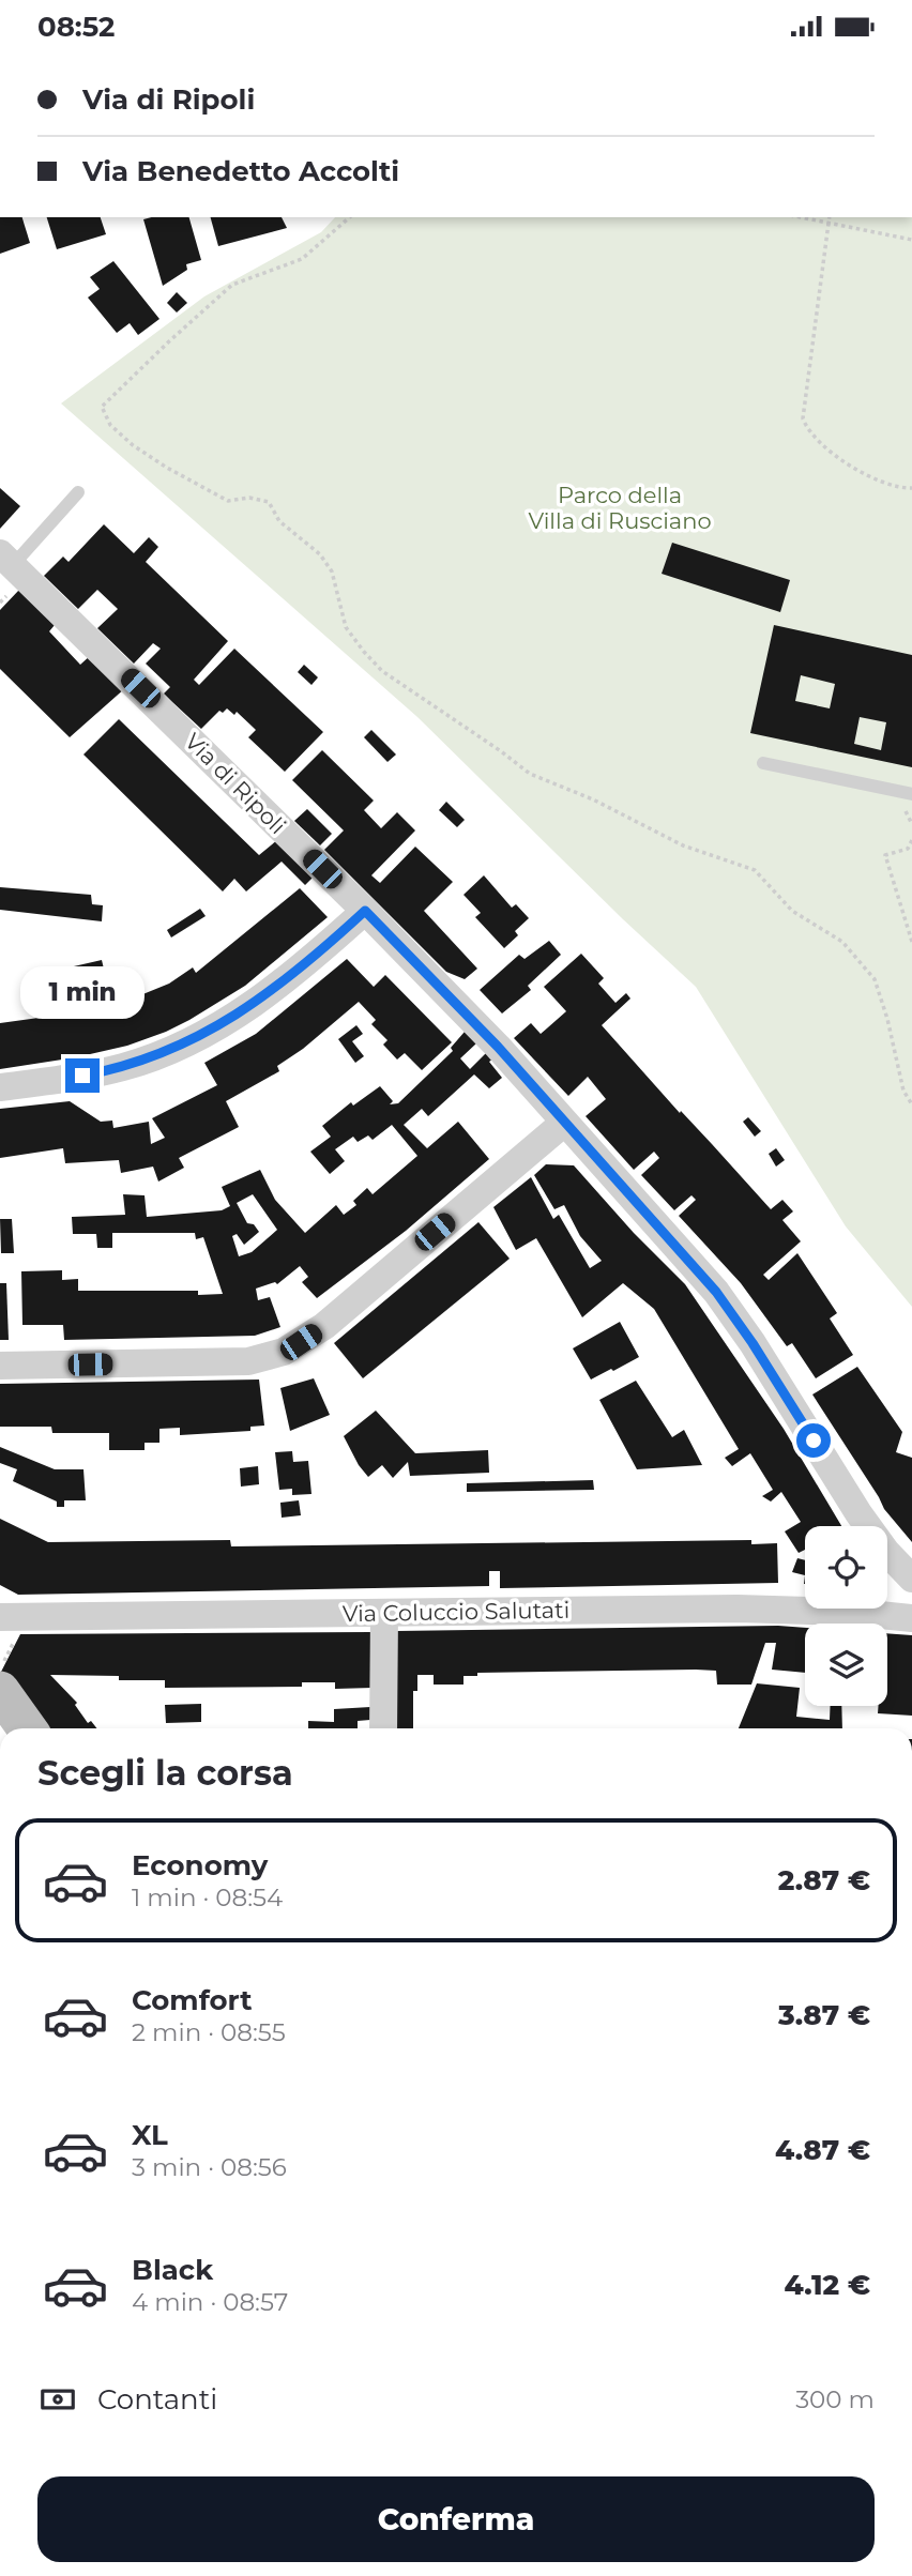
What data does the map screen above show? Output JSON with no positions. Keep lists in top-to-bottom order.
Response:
{
  "streets": {
    "street": ["Via di Ripoli", "Via Coluccio Salutati"]
  },
  "parks": ["Parco della Villa di Rusciano"],
  "page": {
    "status": "08:52",
    "banner": ["Via di Ripoli", "Via Benedetto Accolti"],
    "bubble": "1 min",
    "heading": "Scegli la corsa",
    "list": [
      {
        "name": "Economy",
        "note": "1 min · 08:54",
        "value": "2.87 €"
      },
      {
        "name": "Comfort",
        "note": "2 min · 08:55",
        "value": "3.87 €"
      },
      {
        "name": "XL",
        "note": "3 min · 08:56",
        "value": "4.87 €"
      },
      {
        "name": "Black",
        "note": "4 min · 08:57",
        "value": "4.12 €"
      }
    ],
    "pay": ["Contanti", "300 m"],
    "buttons": "Conferma"
  }
}
